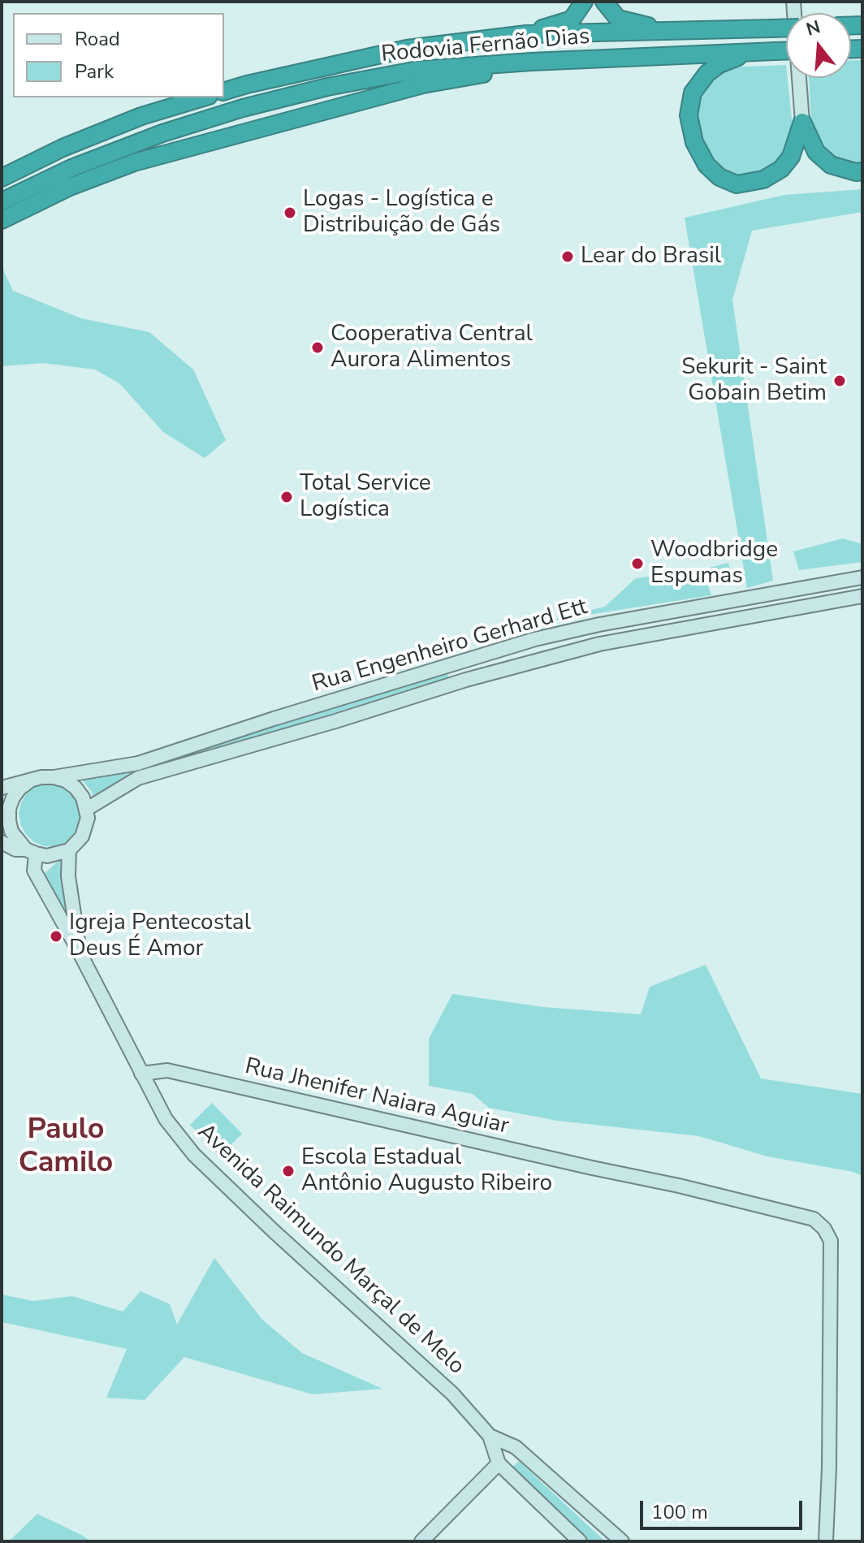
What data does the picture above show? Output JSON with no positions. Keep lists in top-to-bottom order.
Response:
{
  "streets": {
    "highway": ["Rodovia Fernão Dias"],
    "street": ["Rua Engenheiro Gerhard Ett", "Rua Jhenifer Naiara Aguiar", "Avenida Raimundo Marçal de Melo"]
  },
  "crossings": [
    ["Rua Engenheiro Gerhard Ett", "Avenida Raimundo Marçal de Melo"],
    ["Rua Jhenifer Naiara Aguiar", "Avenida Raimundo Marçal de Melo"]
  ],
  "districts": ["Paulo Camilo"],
  "places": [
    "Logas - Logística e Distribuição de Gás",
    "Lear do Brasil",
    "Cooperativa Central Aurora Alimentos",
    "Sekurit - Saint Gobain Betim",
    "Total Service Logística",
    "Woodbridge Espumas",
    "Igreja Pentecostal Deus É Amor",
    "Escola Estadual Antônio Augusto Ribeiro"
  ],
  "legend": ["Road", "Park"],
  "scale_bar": "100 m",
  "north": "top"
}
